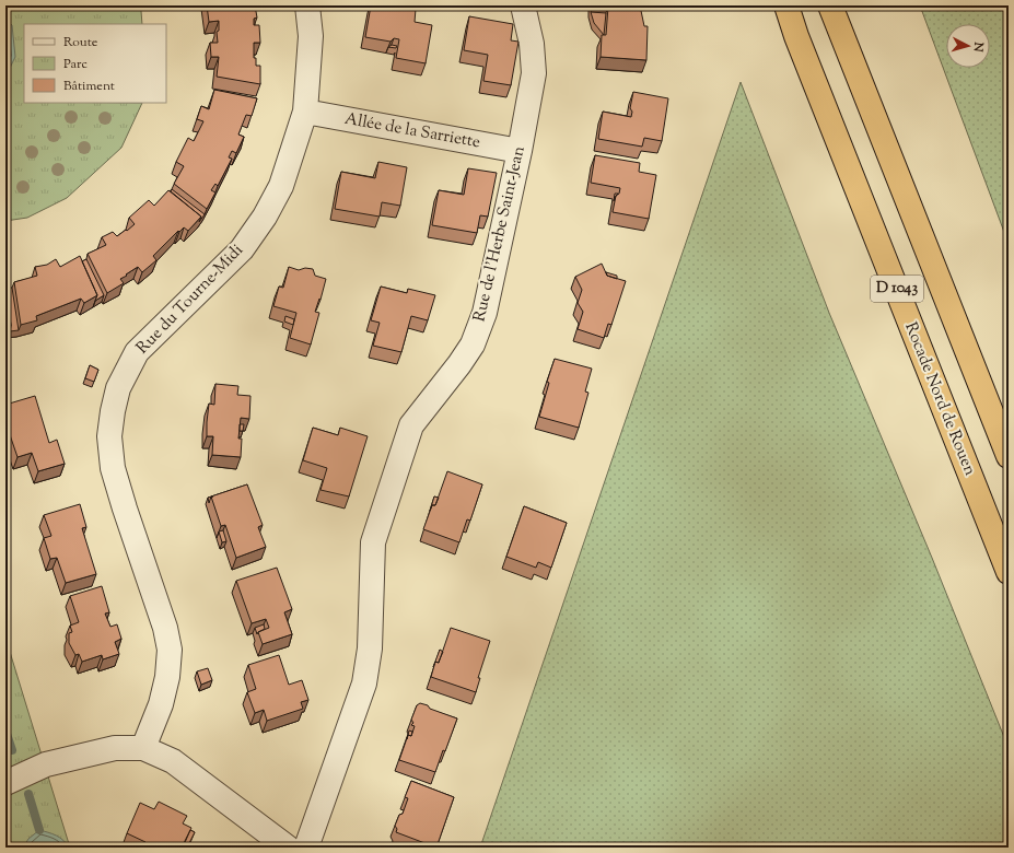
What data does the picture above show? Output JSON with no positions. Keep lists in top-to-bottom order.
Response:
{
  "streets": {
    "highway": ["D 1043", "Rocade Nord de Rouen"],
    "street": ["Allée de la Sarriette", "Rue de l'Herbe Saint-Jean", "Rue du Tourne-Midi"]
  },
  "crossings": [
    ["Allée de la Sarriette", "Rue de l'Herbe Saint-Jean"],
    ["Allée de la Sarriette", "Rue du Tourne-Midi"]
  ],
  "legend": ["Route", "Parc", "Bâtiment"],
  "north": "right"
}
